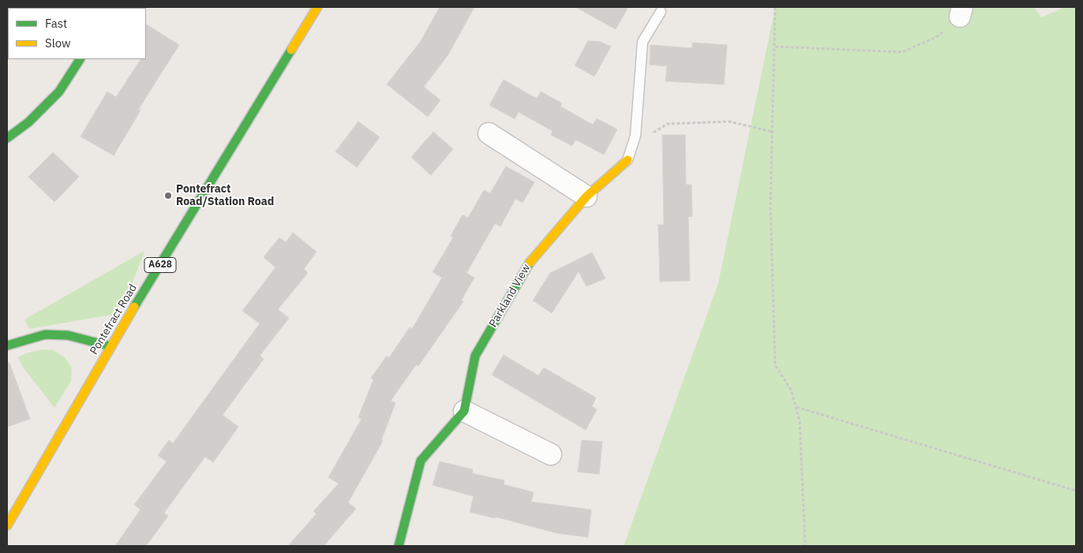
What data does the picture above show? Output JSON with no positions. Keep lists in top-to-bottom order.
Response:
{
  "streets": {
    "main road": ["A628", "Parkland View", "Pontefract Road"]
  },
  "places": ["Pontefract Road/Station Road"],
  "legend": ["Fast", "Slow"]
}
